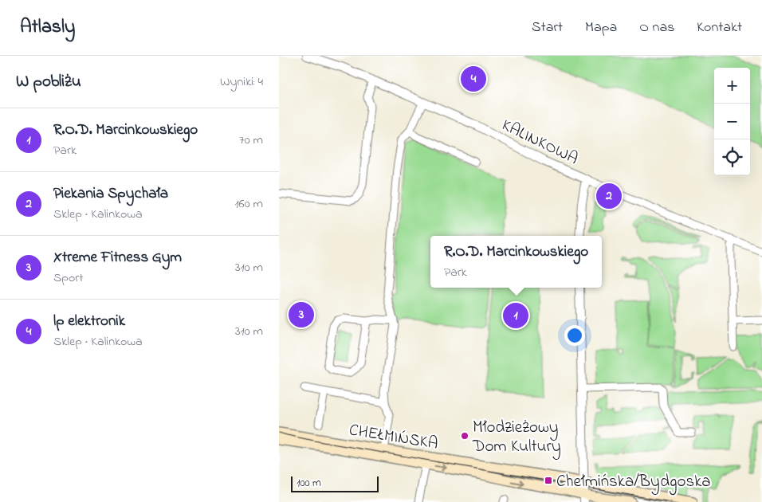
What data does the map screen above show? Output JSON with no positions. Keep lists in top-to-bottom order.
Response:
{
  "streets": {
    "main road": ["CHEŁMIŃSKA"],
    "street": ["KALINKOWA"]
  },
  "places": {
    "other": ["Młodzieżowy Dom Kultury"],
    "transit": ["Chełmińska/Bydgoska"]
  },
  "scale_bar": "100 m",
  "page": {
    "header": "Atlasly",
    "nav": [
      "Start",
      "Mapa",
      "O nas",
      "Kontakt"
    ],
    "heading": ["W pobliżu", "Wyniki: 4"],
    "pins": [
      "4",
      "2",
      "3",
      "1"
    ],
    "map_buttons": ["+", "−"],
    "list": [
      {
        "mark": "1",
        "name": "R.O.D. Marcinkowskiego",
        "note": "Park",
        "value": "70 m"
      },
      {
        "mark": "2",
        "name": "Piekania Spychała",
        "note": "Sklep · Kalinkowa",
        "value": "160 m"
      },
      {
        "mark": "3",
        "name": "Xtreme Fitness Gym",
        "note": "Sport",
        "value": "310 m"
      },
      {
        "mark": "4",
        "name": "lp elektronik",
        "note": "Sklep · Kalinkowa",
        "value": "310 m"
      }
    ],
    "popup": ["R.O.D. Marcinkowskiego", "Park"],
    "scale": "100 m"
  }
}
